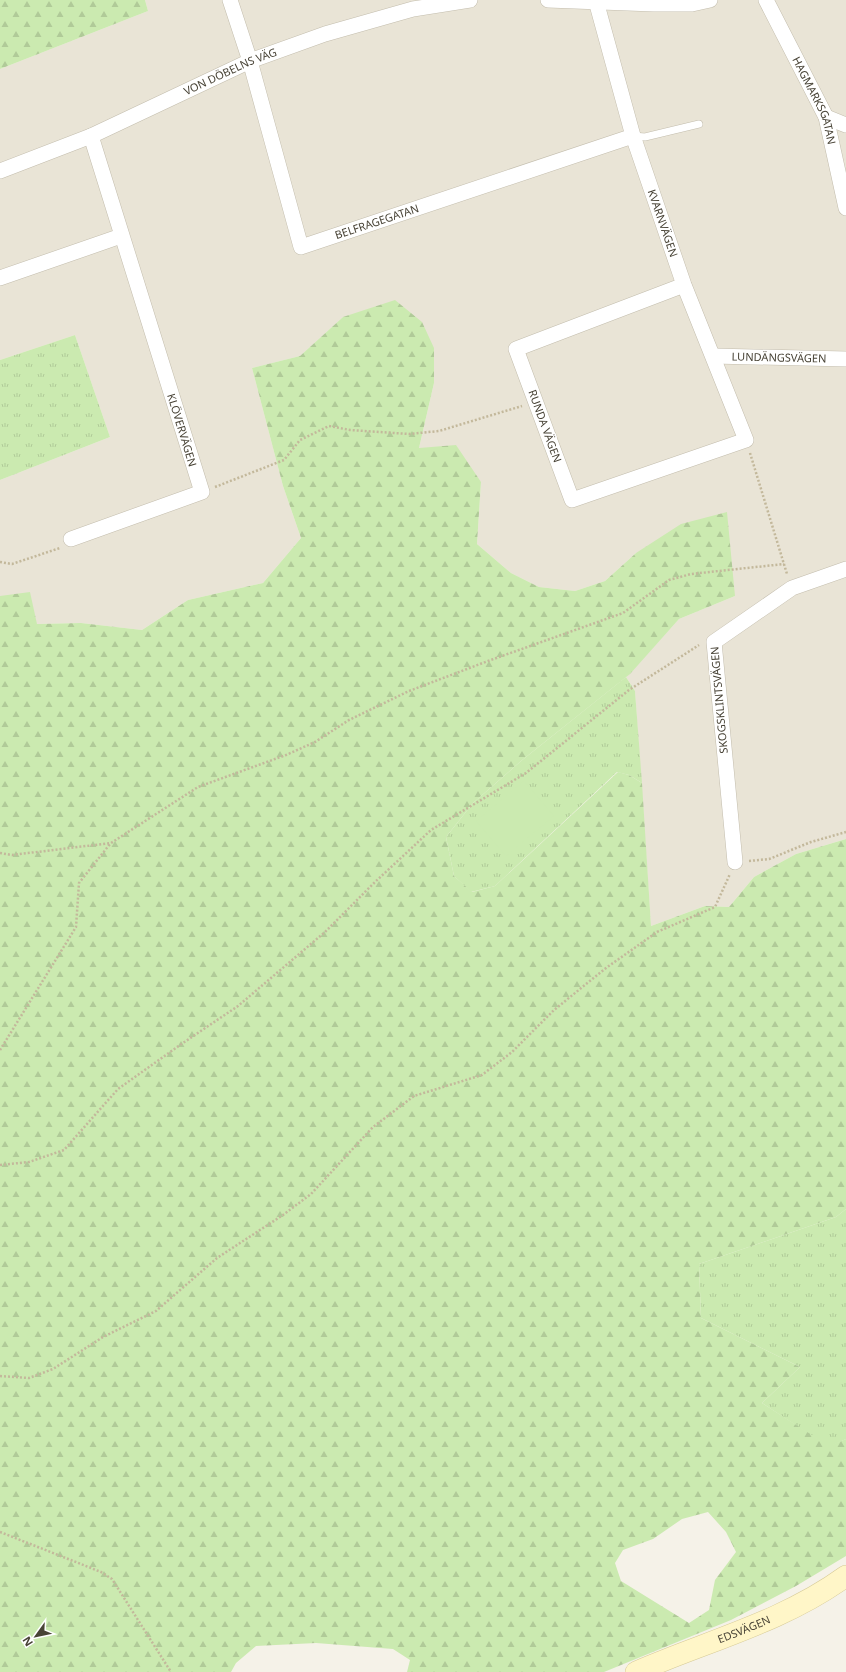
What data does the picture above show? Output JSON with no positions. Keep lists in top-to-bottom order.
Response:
{
  "streets": {
    "street": [
      "VON DÖBELNS VÄG",
      "HAGMARKSGATAN",
      "BELFRAGEGATAN",
      "KVARNVÄGEN",
      "LUNDÄNGSVÄGEN",
      "RUNDA VÄGEN",
      "KLÖVERVÄGEN",
      "SKOGSKLINTSVÄGEN",
      "EDSVÄGEN"
    ]
  },
  "crossings": [
    ["VON DÖBELNS VÄG", "BELFRAGEGATAN"],
    ["VON DÖBELNS VÄG", "KLÖVERVÄGEN"],
    ["BELFRAGEGATAN", "KVARNVÄGEN"],
    ["KVARNVÄGEN", "LUNDÄNGSVÄGEN"],
    ["KVARNVÄGEN", "RUNDA VÄGEN"]
  ],
  "north": "bottom left"
}
